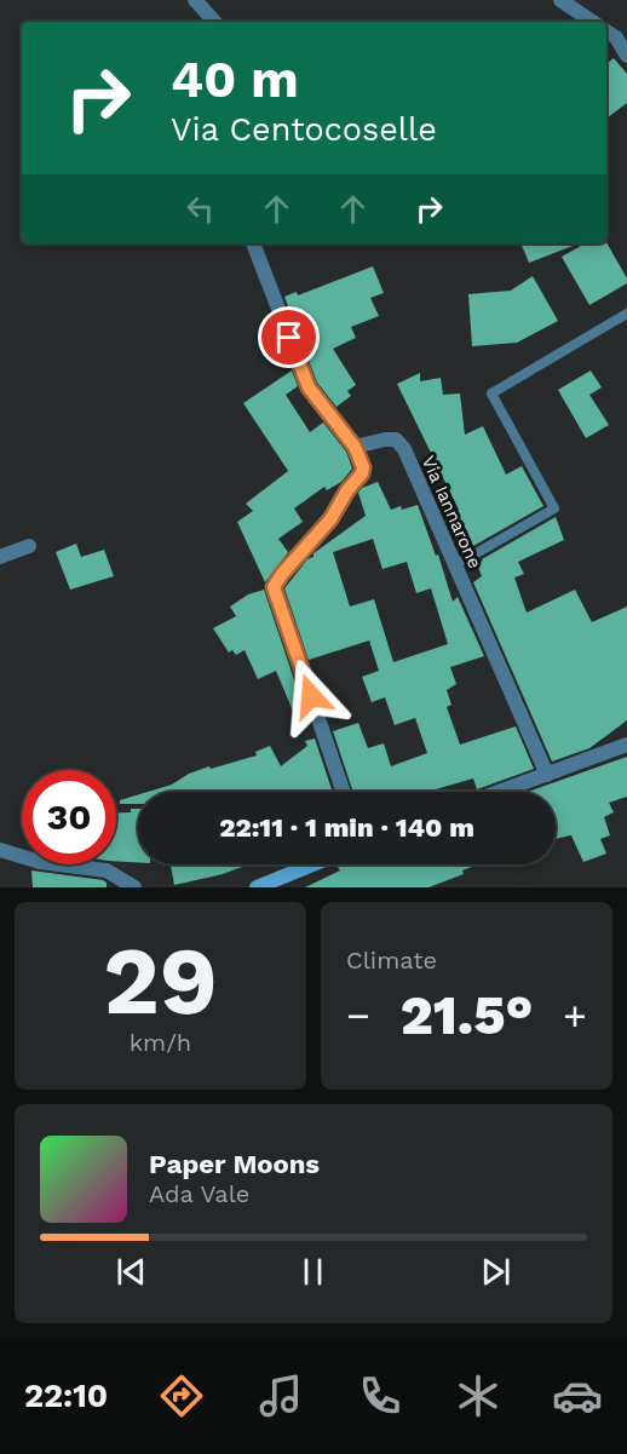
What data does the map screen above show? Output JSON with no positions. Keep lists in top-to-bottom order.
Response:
{
  "streets": {
    "street": ["Via Iannarone"]
  },
  "page": {
    "turn": ["40 m", "Via Centocoselle"],
    "limit": "30",
    "trip": "22:11 · 1 min · 140 m",
    "tile": [
      ["29", "km/h"],
      "Climate"
    ],
    "heat": ["−", "21.5°", "+"],
    "song": ["Paper Moons", "Ada Vale"],
    "tabs": "22:10"
  }
}
